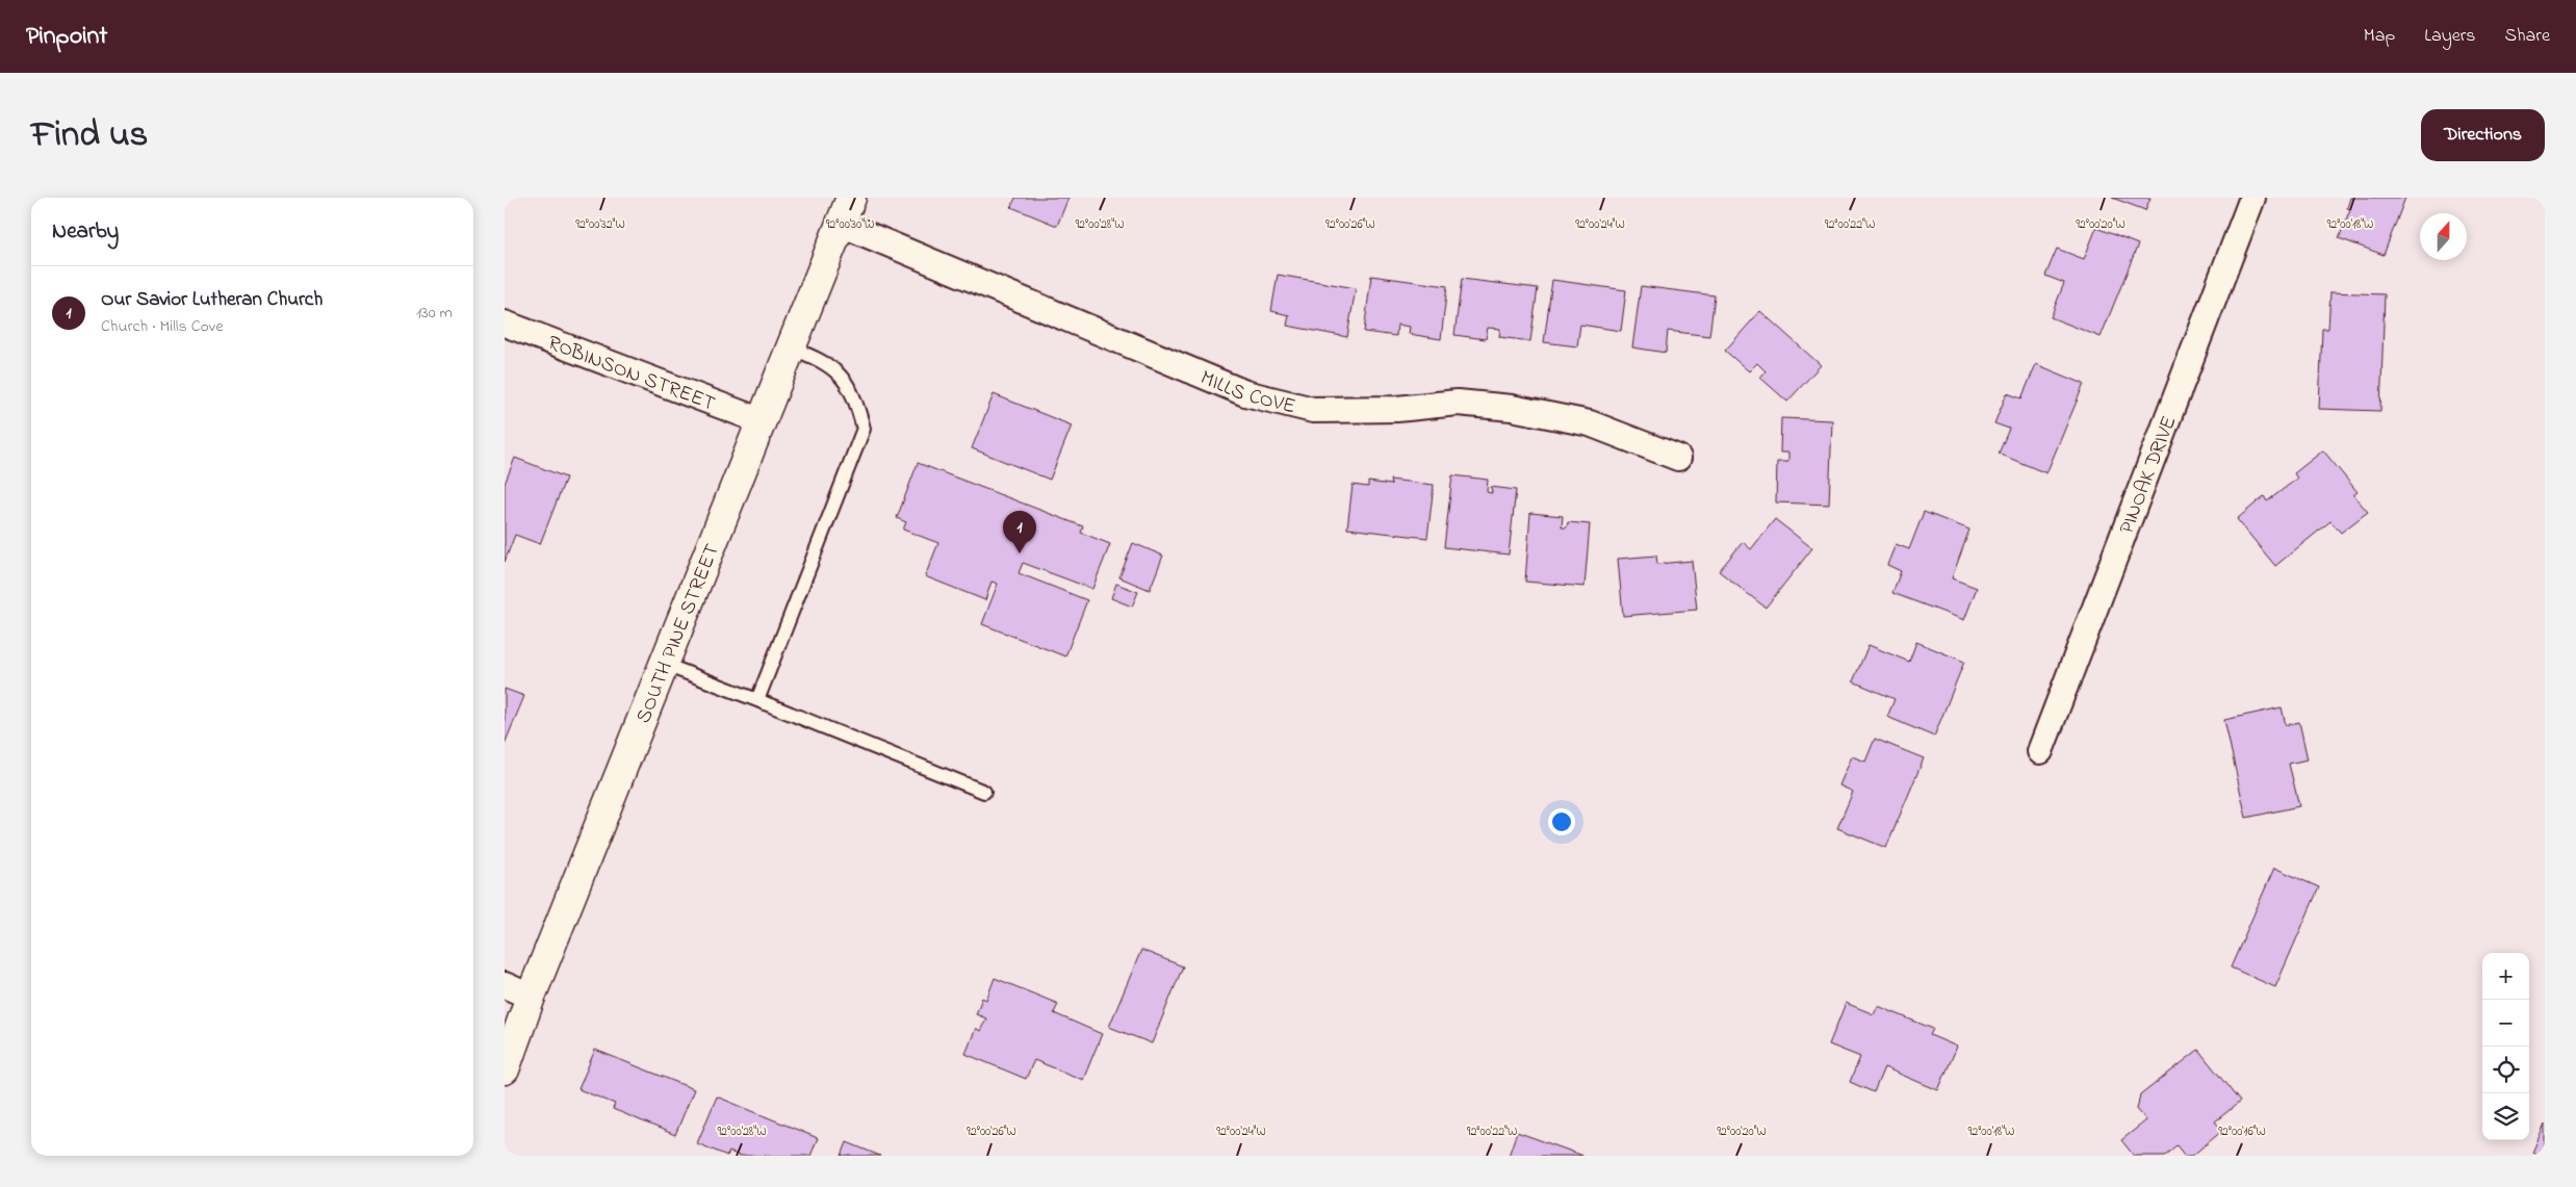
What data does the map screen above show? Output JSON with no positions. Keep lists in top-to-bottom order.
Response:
{
  "streets": {
    "main road": ["SOUTH PINE STREET"],
    "street": ["ROBINSON STREET", "MILLS COVE", "PINOAK DRIVE"]
  },
  "crossings": [
    ["ROBINSON STREET", "SOUTH PINE STREET"],
    ["MILLS COVE", "SOUTH PINE STREET"]
  ],
  "north": "top",
  "page": {
    "header": "Pinpoint",
    "nav": ["Map", "Layers", "Share"],
    "title": "Find us",
    "buttons": "Directions",
    "heading": "Nearby",
    "list": [
      {
        "mark": "1",
        "name": "Our Savior Lutheran Church",
        "note": "Church · Mills Cove",
        "value": "130 m"
      }
    ],
    "pins": "1",
    "map_buttons": ["+", "−"]
  },
  "coordinates": [
    "92°00'32\"W",
    "92°00'28\"W",
    "92°00'26\"W",
    "92°00'24\"W",
    "92°00'22\"W",
    "92°00'20\"W",
    "92°00'18\"W",
    "92°00'30\"W",
    "92°00'16\"W"
  ]
}
